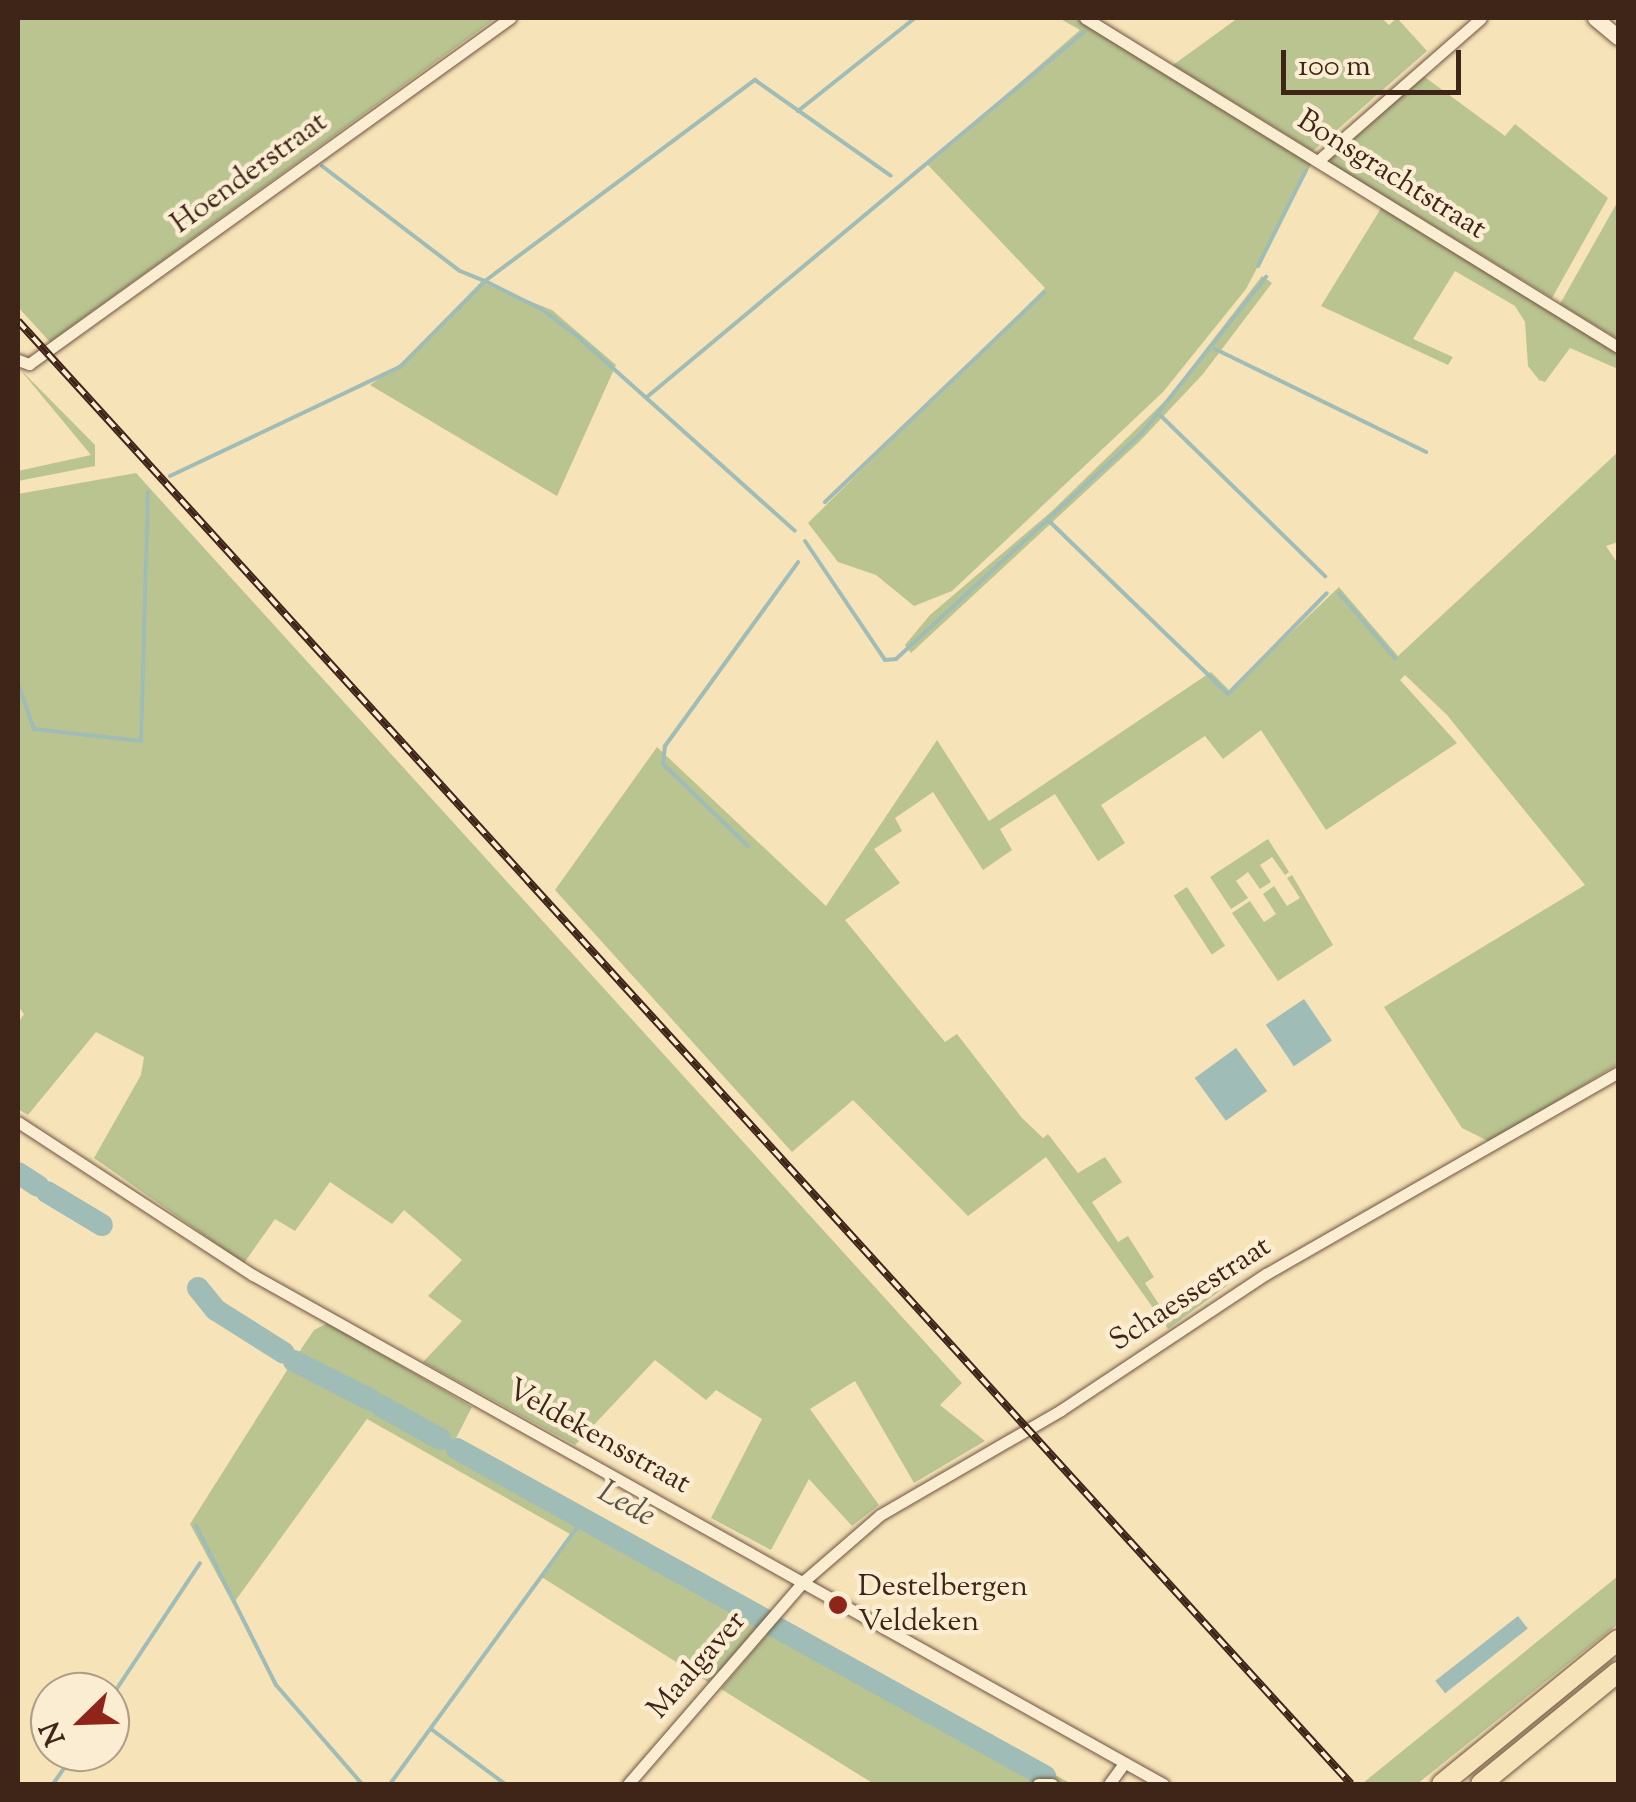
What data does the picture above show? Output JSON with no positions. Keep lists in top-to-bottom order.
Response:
{
  "streets": {
    "street": [
      "Hoenderstraat",
      "Bonsgrachtstraat",
      "Schaessestraat",
      "Veldekensstraat",
      "Maalgaver"
    ]
  },
  "crossings": [
    ["Schaessestraat", "Veldekensstraat"],
    ["Schaessestraat", "Maalgaver"],
    ["Veldekensstraat", "Maalgaver"]
  ],
  "water": ["Lede"],
  "places": ["Destelbergen Veldeken"],
  "scale_bar": "100 m",
  "north": "bottom left"
}
